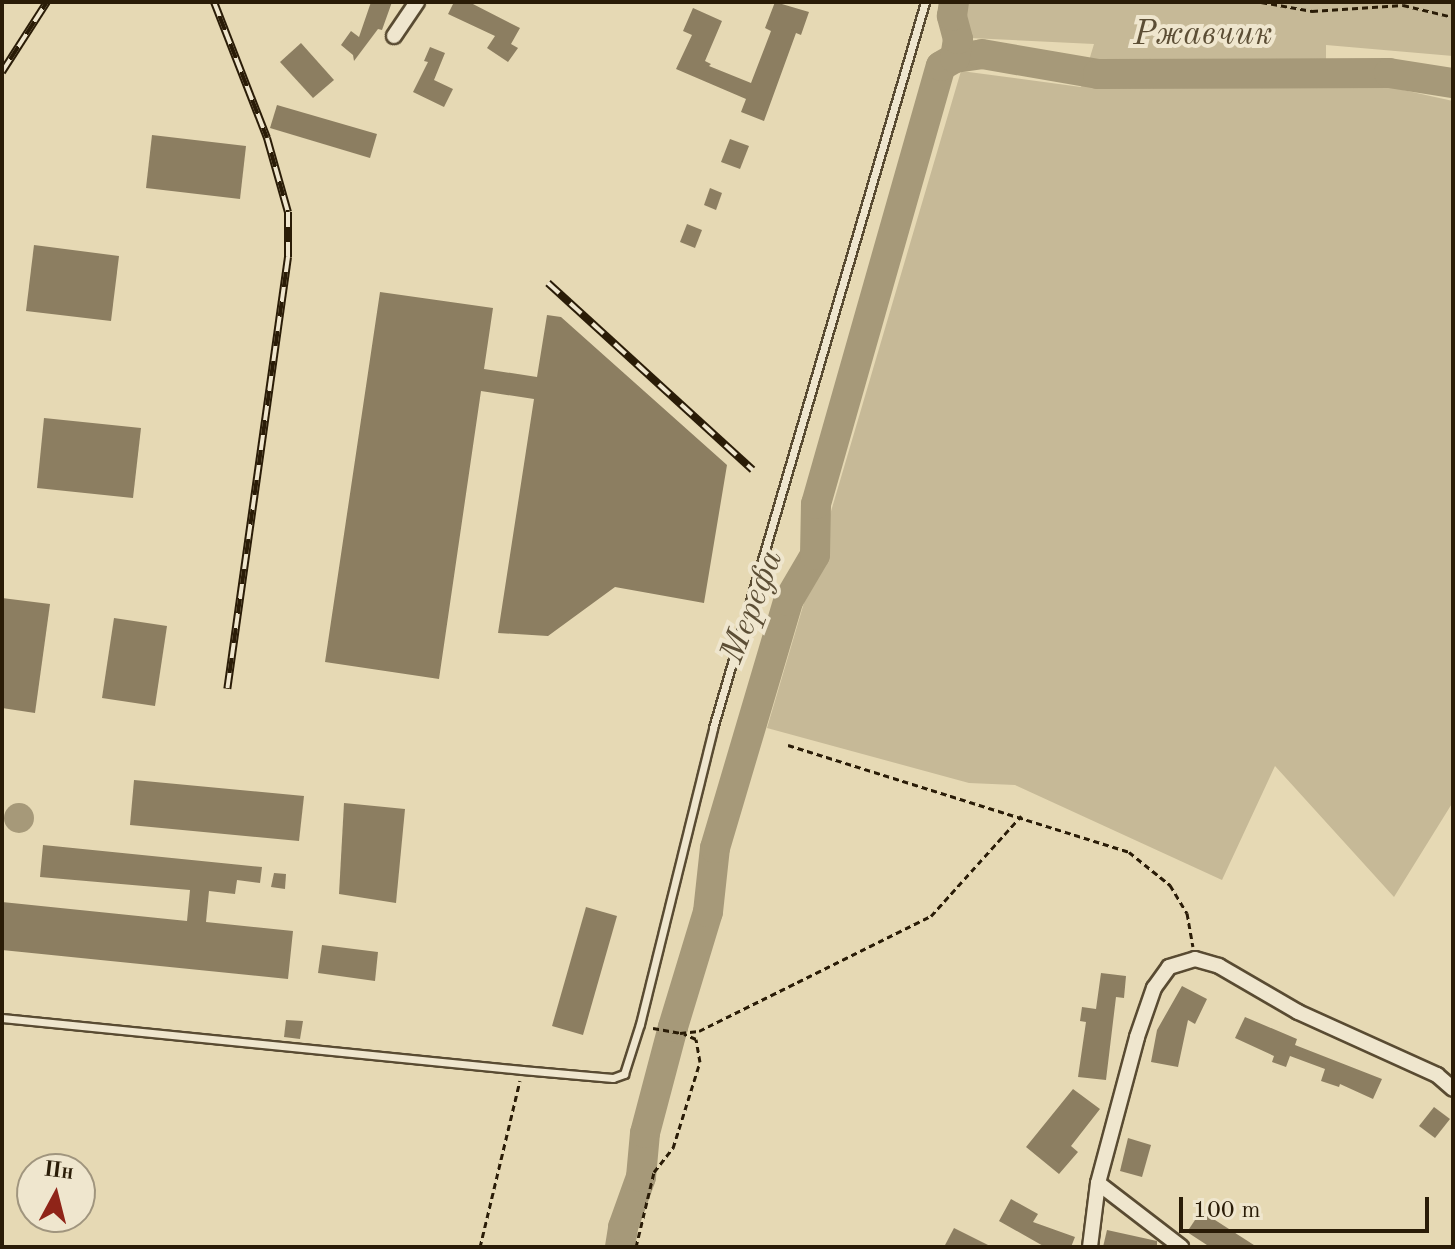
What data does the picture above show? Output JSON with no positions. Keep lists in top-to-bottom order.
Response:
{
  "water": ["Ржавчик", "Мерефа"],
  "scale_bar": "100 m",
  "north": "top"
}
